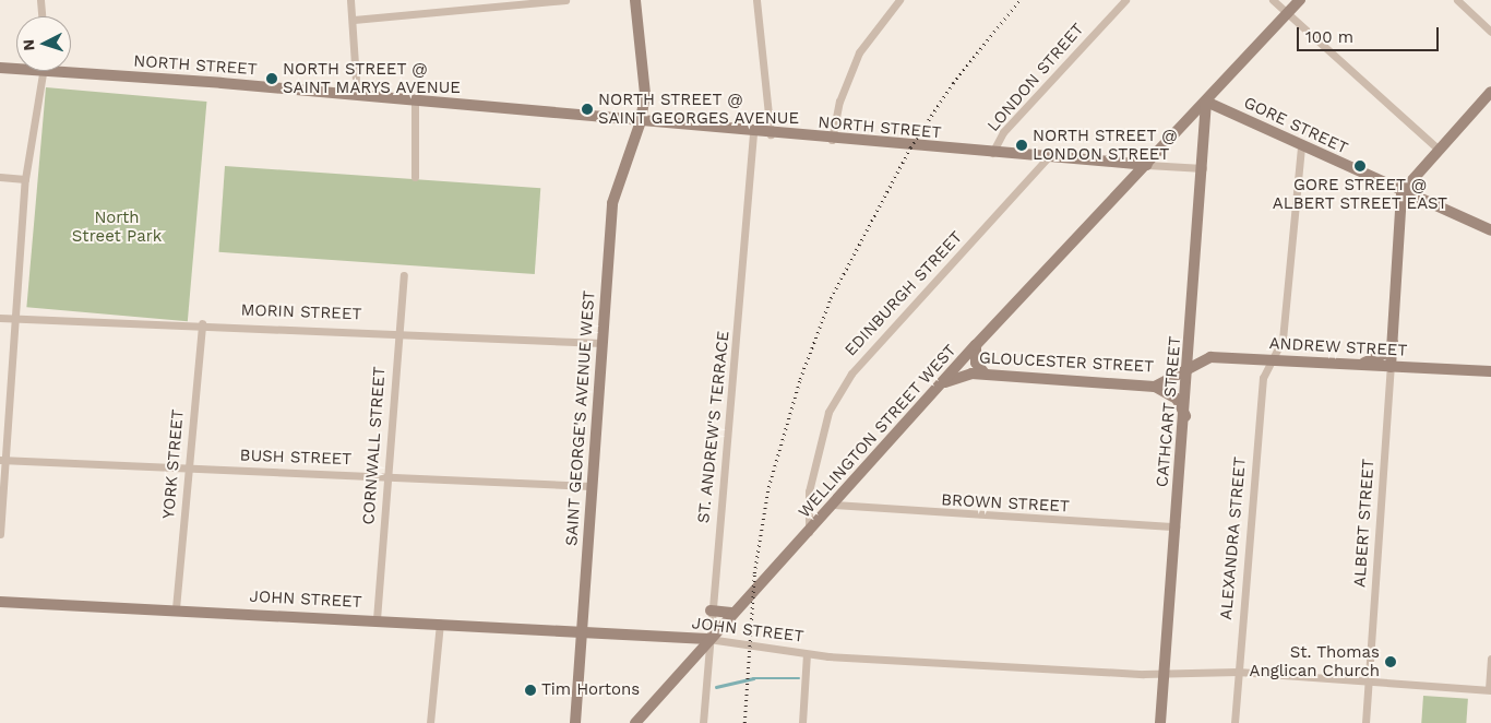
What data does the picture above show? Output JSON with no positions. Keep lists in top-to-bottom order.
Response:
{
  "streets": {
    "street": [
      "NORTH STREET",
      "LONDON STREET",
      "GORE STREET",
      "EDINBURGH STREET",
      "MORIN STREET",
      "ANDREW STREET",
      "GLOUCESTER STREET",
      "CATHCART STREET",
      "SAINT GEORGE'S AVENUE WEST",
      "ST. ANDREW'S TERRACE",
      "WELLINGTON STREET WEST",
      "CORNWALL STREET",
      "BUSH STREET",
      "YORK STREET",
      "BROWN STREET",
      "ALBERT STREET",
      "ALEXANDRA STREET",
      "JOHN STREET"
    ]
  },
  "crossings": [
    ["NORTH STREET", "LONDON STREET"],
    ["NORTH STREET", "EDINBURGH STREET"],
    ["NORTH STREET", "CATHCART STREET"],
    ["NORTH STREET", "SAINT GEORGE'S AVENUE WEST"],
    ["NORTH STREET", "ST. ANDREW'S TERRACE"],
    ["NORTH STREET", "WELLINGTON STREET WEST"],
    ["GORE STREET", "CATHCART STREET"],
    ["GORE STREET", "WELLINGTON STREET WEST"],
    ["GORE STREET", "ALEXANDRA STREET"],
    ["EDINBURGH STREET", "WELLINGTON STREET WEST"],
    ["MORIN STREET", "SAINT GEORGE'S AVENUE WEST"],
    ["MORIN STREET", "CORNWALL STREET"],
    ["MORIN STREET", "YORK STREET"],
    ["ANDREW STREET", "ALBERT STREET"],
    ["ANDREW STREET", "ALEXANDRA STREET"],
    ["GLOUCESTER STREET", "CATHCART STREET"],
    ["GLOUCESTER STREET", "WELLINGTON STREET WEST"],
    ["CATHCART STREET", "WELLINGTON STREET WEST"],
    ["CATHCART STREET", "BROWN STREET"],
    ["CATHCART STREET", "JOHN STREET"],
    ["SAINT GEORGE'S AVENUE WEST", "BUSH STREET"],
    ["SAINT GEORGE'S AVENUE WEST", "JOHN STREET"],
    ["ST. ANDREW'S TERRACE", "WELLINGTON STREET WEST"],
    ["ST. ANDREW'S TERRACE", "JOHN STREET"],
    ["WELLINGTON STREET WEST", "BROWN STREET"],
    ["WELLINGTON STREET WEST", "JOHN STREET"],
    ["CORNWALL STREET", "BUSH STREET"],
    ["CORNWALL STREET", "JOHN STREET"],
    ["BUSH STREET", "YORK STREET"],
    ["YORK STREET", "JOHN STREET"],
    ["ALBERT STREET", "JOHN STREET"],
    ["ALEXANDRA STREET", "JOHN STREET"]
  ],
  "parks": ["North Street Park"],
  "places": [
    "NORTH STREET @ SAINT MARYS AVENUE",
    "NORTH STREET @ SAINT GEORGES AVENUE",
    "NORTH STREET @ LONDON STREET",
    "GORE STREET @ ALBERT STREET EAST",
    "St. Thomas Anglican Church",
    "Tim Hortons"
  ],
  "scale_bar": "100 m",
  "north": "left"
}
